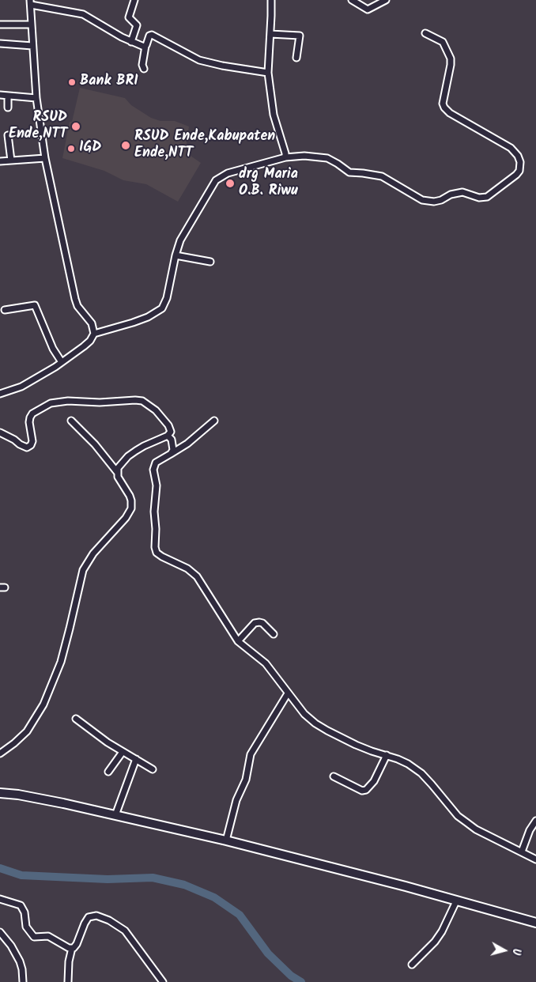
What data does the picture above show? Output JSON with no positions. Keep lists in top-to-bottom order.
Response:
{
  "places": [
    "Bank BRI",
    "RSUD Ende,NTT",
    "RSUD Ende,Kabupaten Ende,NTT",
    "IGD",
    "drg Maria O.B. Riwu"
  ],
  "north": "right"
}
